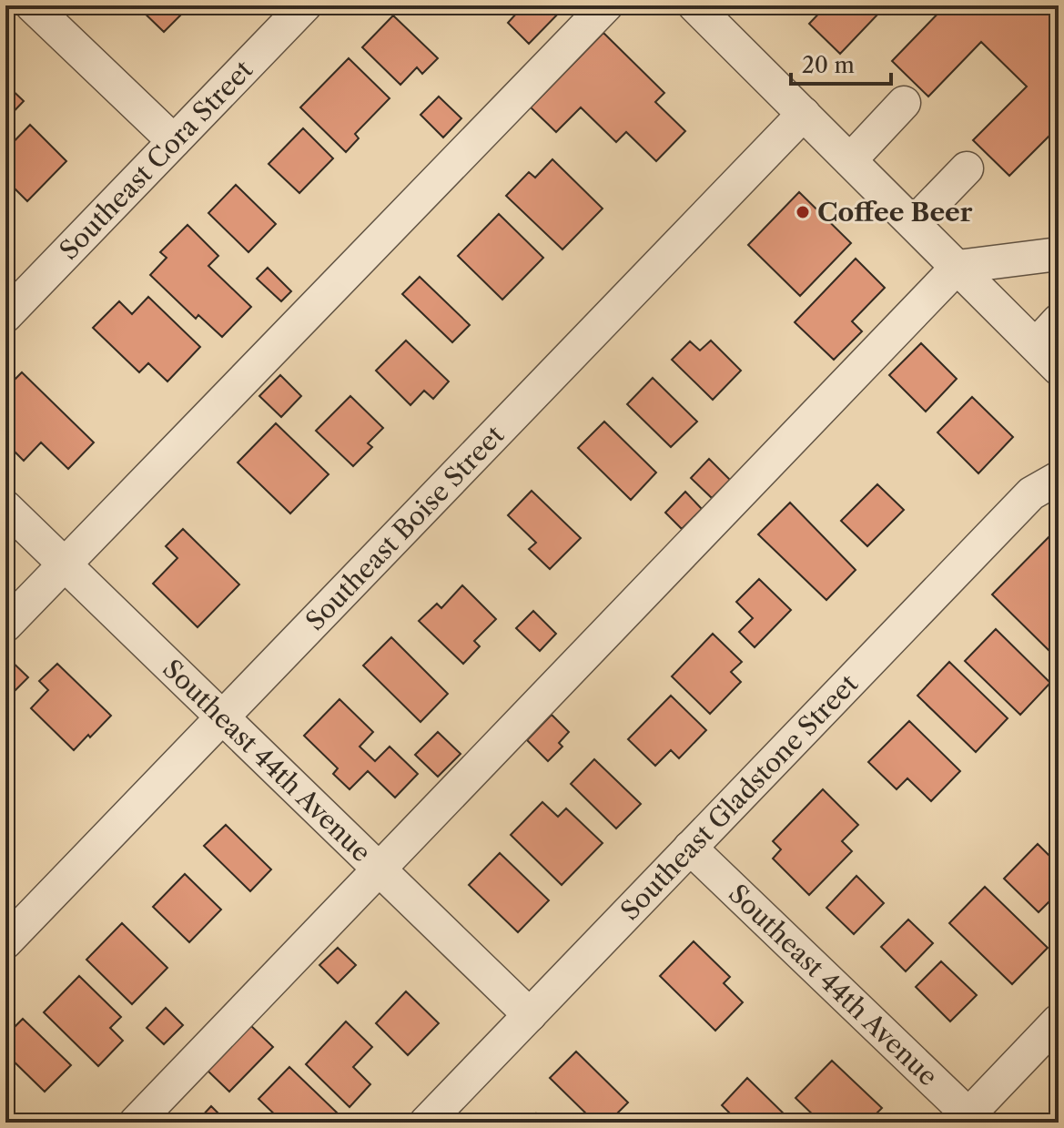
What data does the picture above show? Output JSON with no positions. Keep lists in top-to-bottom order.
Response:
{
  "streets": {
    "street": [
      "Southeast Cora Street",
      "Southeast Boise Street",
      "Southeast 44th Avenue",
      "Southeast Gladstone Street"
    ]
  },
  "crossings": [
    ["Southeast Boise Street", "Southeast 44th Avenue"],
    ["Southeast 44th Avenue", "Southeast Gladstone Street"]
  ],
  "places": ["Coffee Beer"],
  "scale_bar": "20 m"
}
